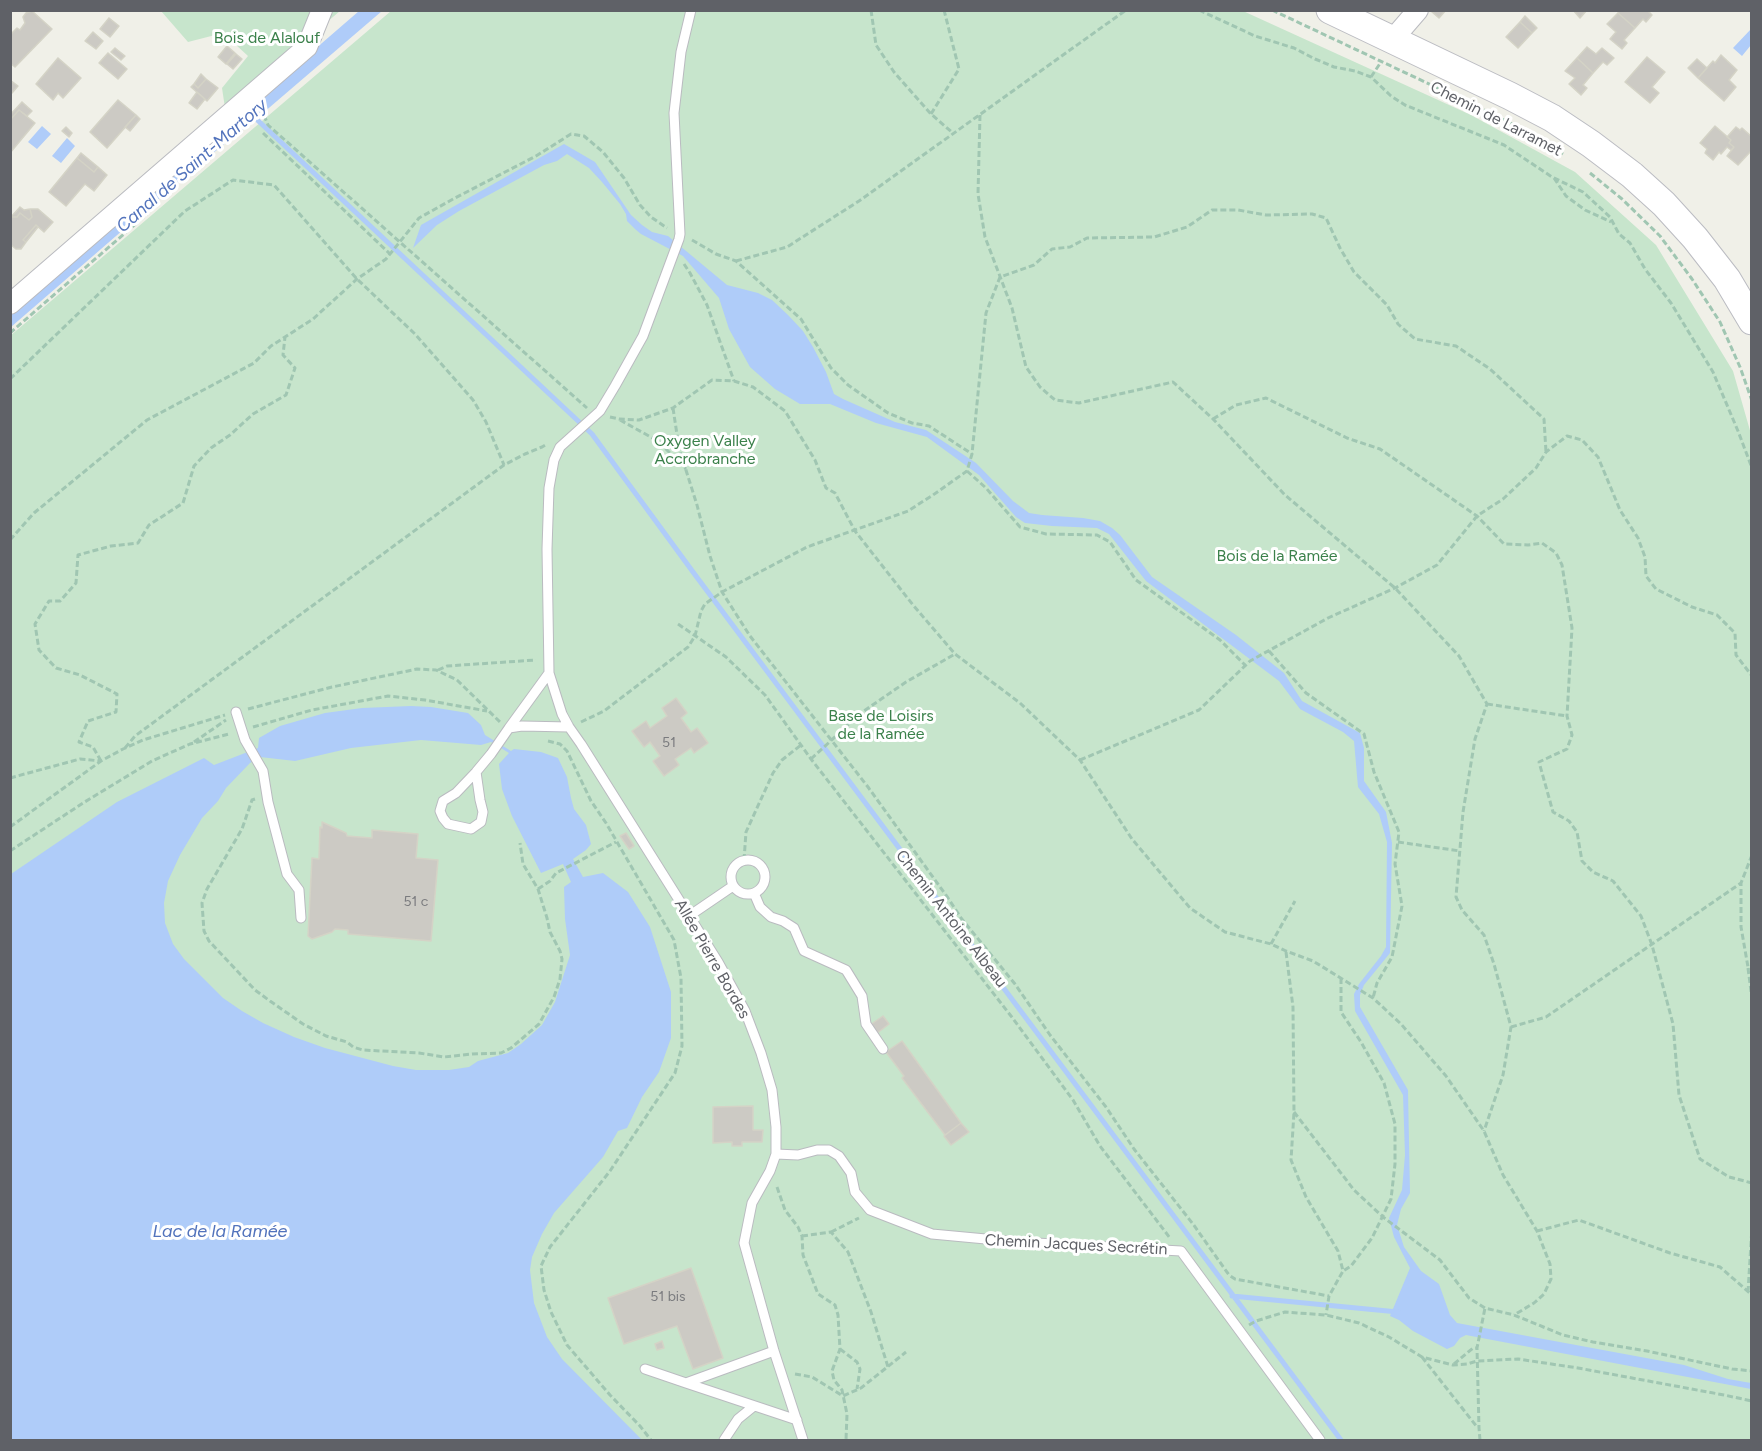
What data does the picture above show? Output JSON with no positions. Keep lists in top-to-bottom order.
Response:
{
  "streets": {
    "main road": ["Chemin de Larramet"],
    "lane": ["Allée Pierre Bordes", "Chemin Jacques Secrétin"],
    "path": ["Chemin Antoine Albeau"]
  },
  "crossings": [
    ["Chemin Antoine Albeau", "Chemin Jacques Secrétin"]
  ],
  "water": ["Canal de Saint-Martory", "Lac de la Ramée"],
  "parks": [
    "Bois de Alalouf",
    "Oxygen Valley Accrobranche",
    "Bois de la Ramée",
    "Base de Loisirs de la Ramée"
  ],
  "house_numbers": ["51", "51 c", "51 bis"]
}
